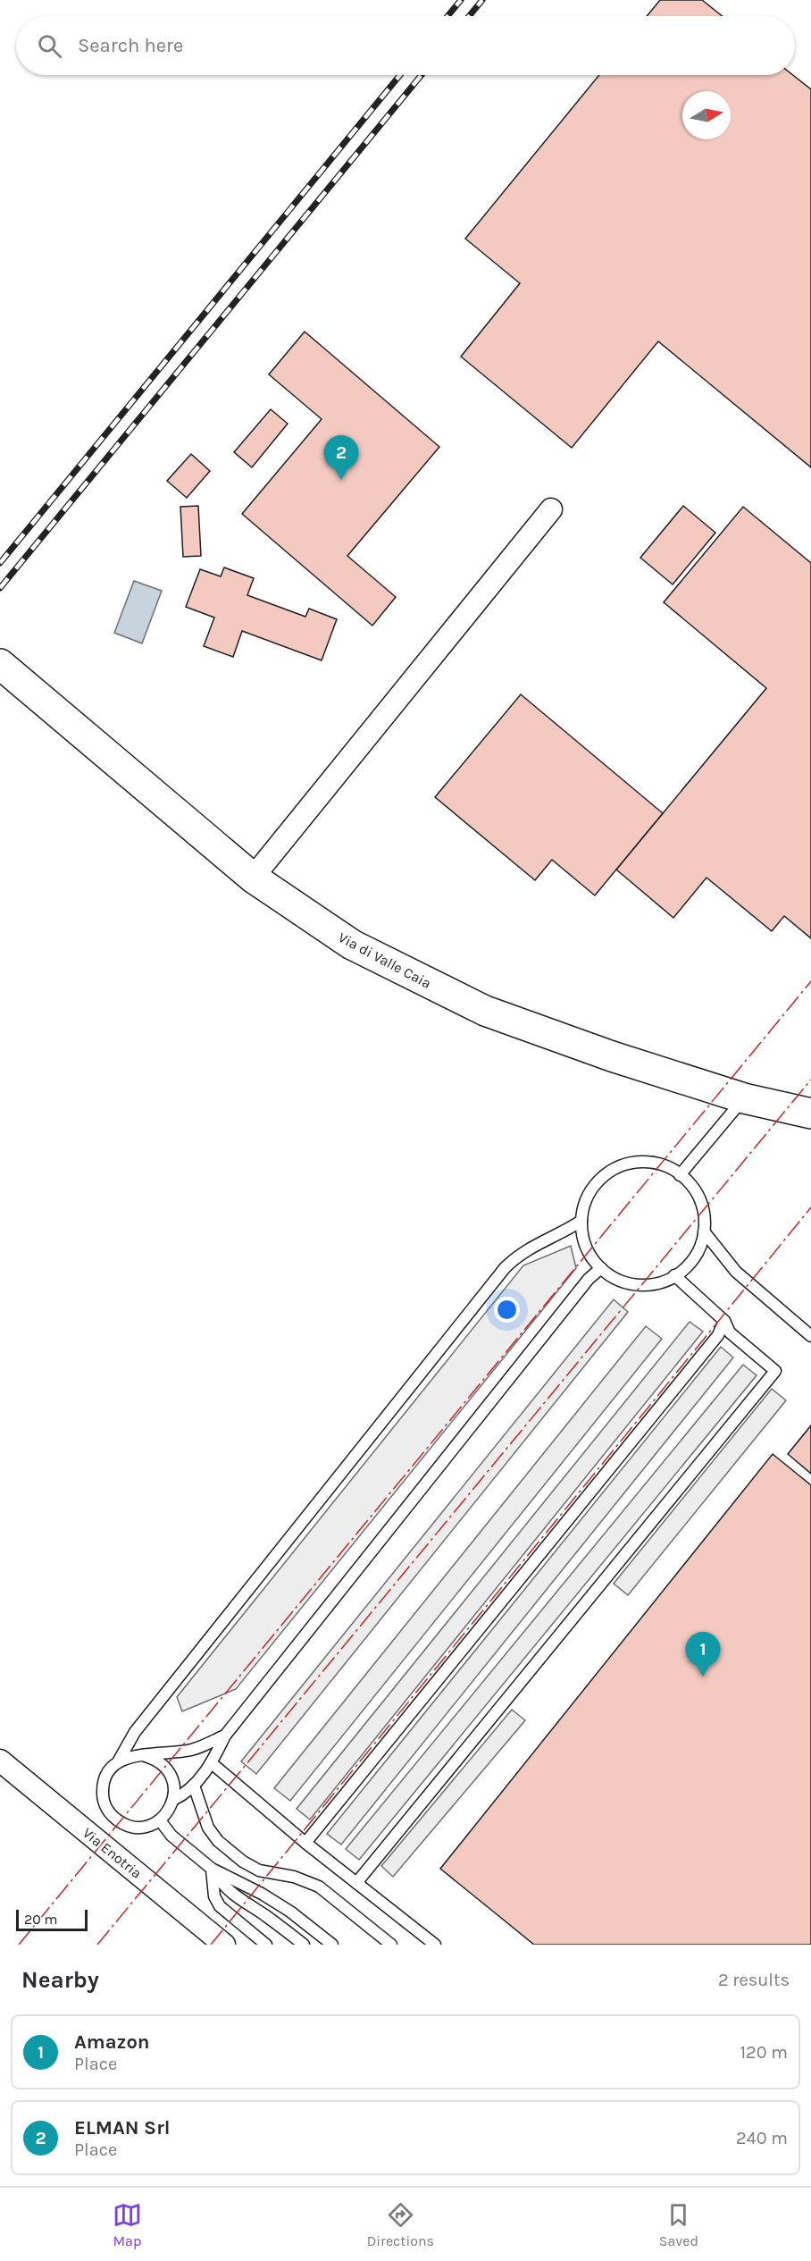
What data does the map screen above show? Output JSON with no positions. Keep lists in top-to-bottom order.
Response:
{
  "streets": {
    "street": ["Via di Valle Caia", "Via Enotria"]
  },
  "scale_bar": "20 m",
  "north": "right",
  "page": {
    "search": "Search here",
    "pins": ["2", "1"],
    "scale": "20 m",
    "heading": ["Nearby", "2 results"],
    "list": [
      {
        "mark": "1",
        "name": "Amazon",
        "note": "Place",
        "value": "120 m"
      },
      {
        "mark": "2",
        "name": "ELMAN Srl",
        "note": "Place",
        "value": "240 m"
      }
    ],
    "nav": ["Map", "Directions", "Saved"]
  }
}
